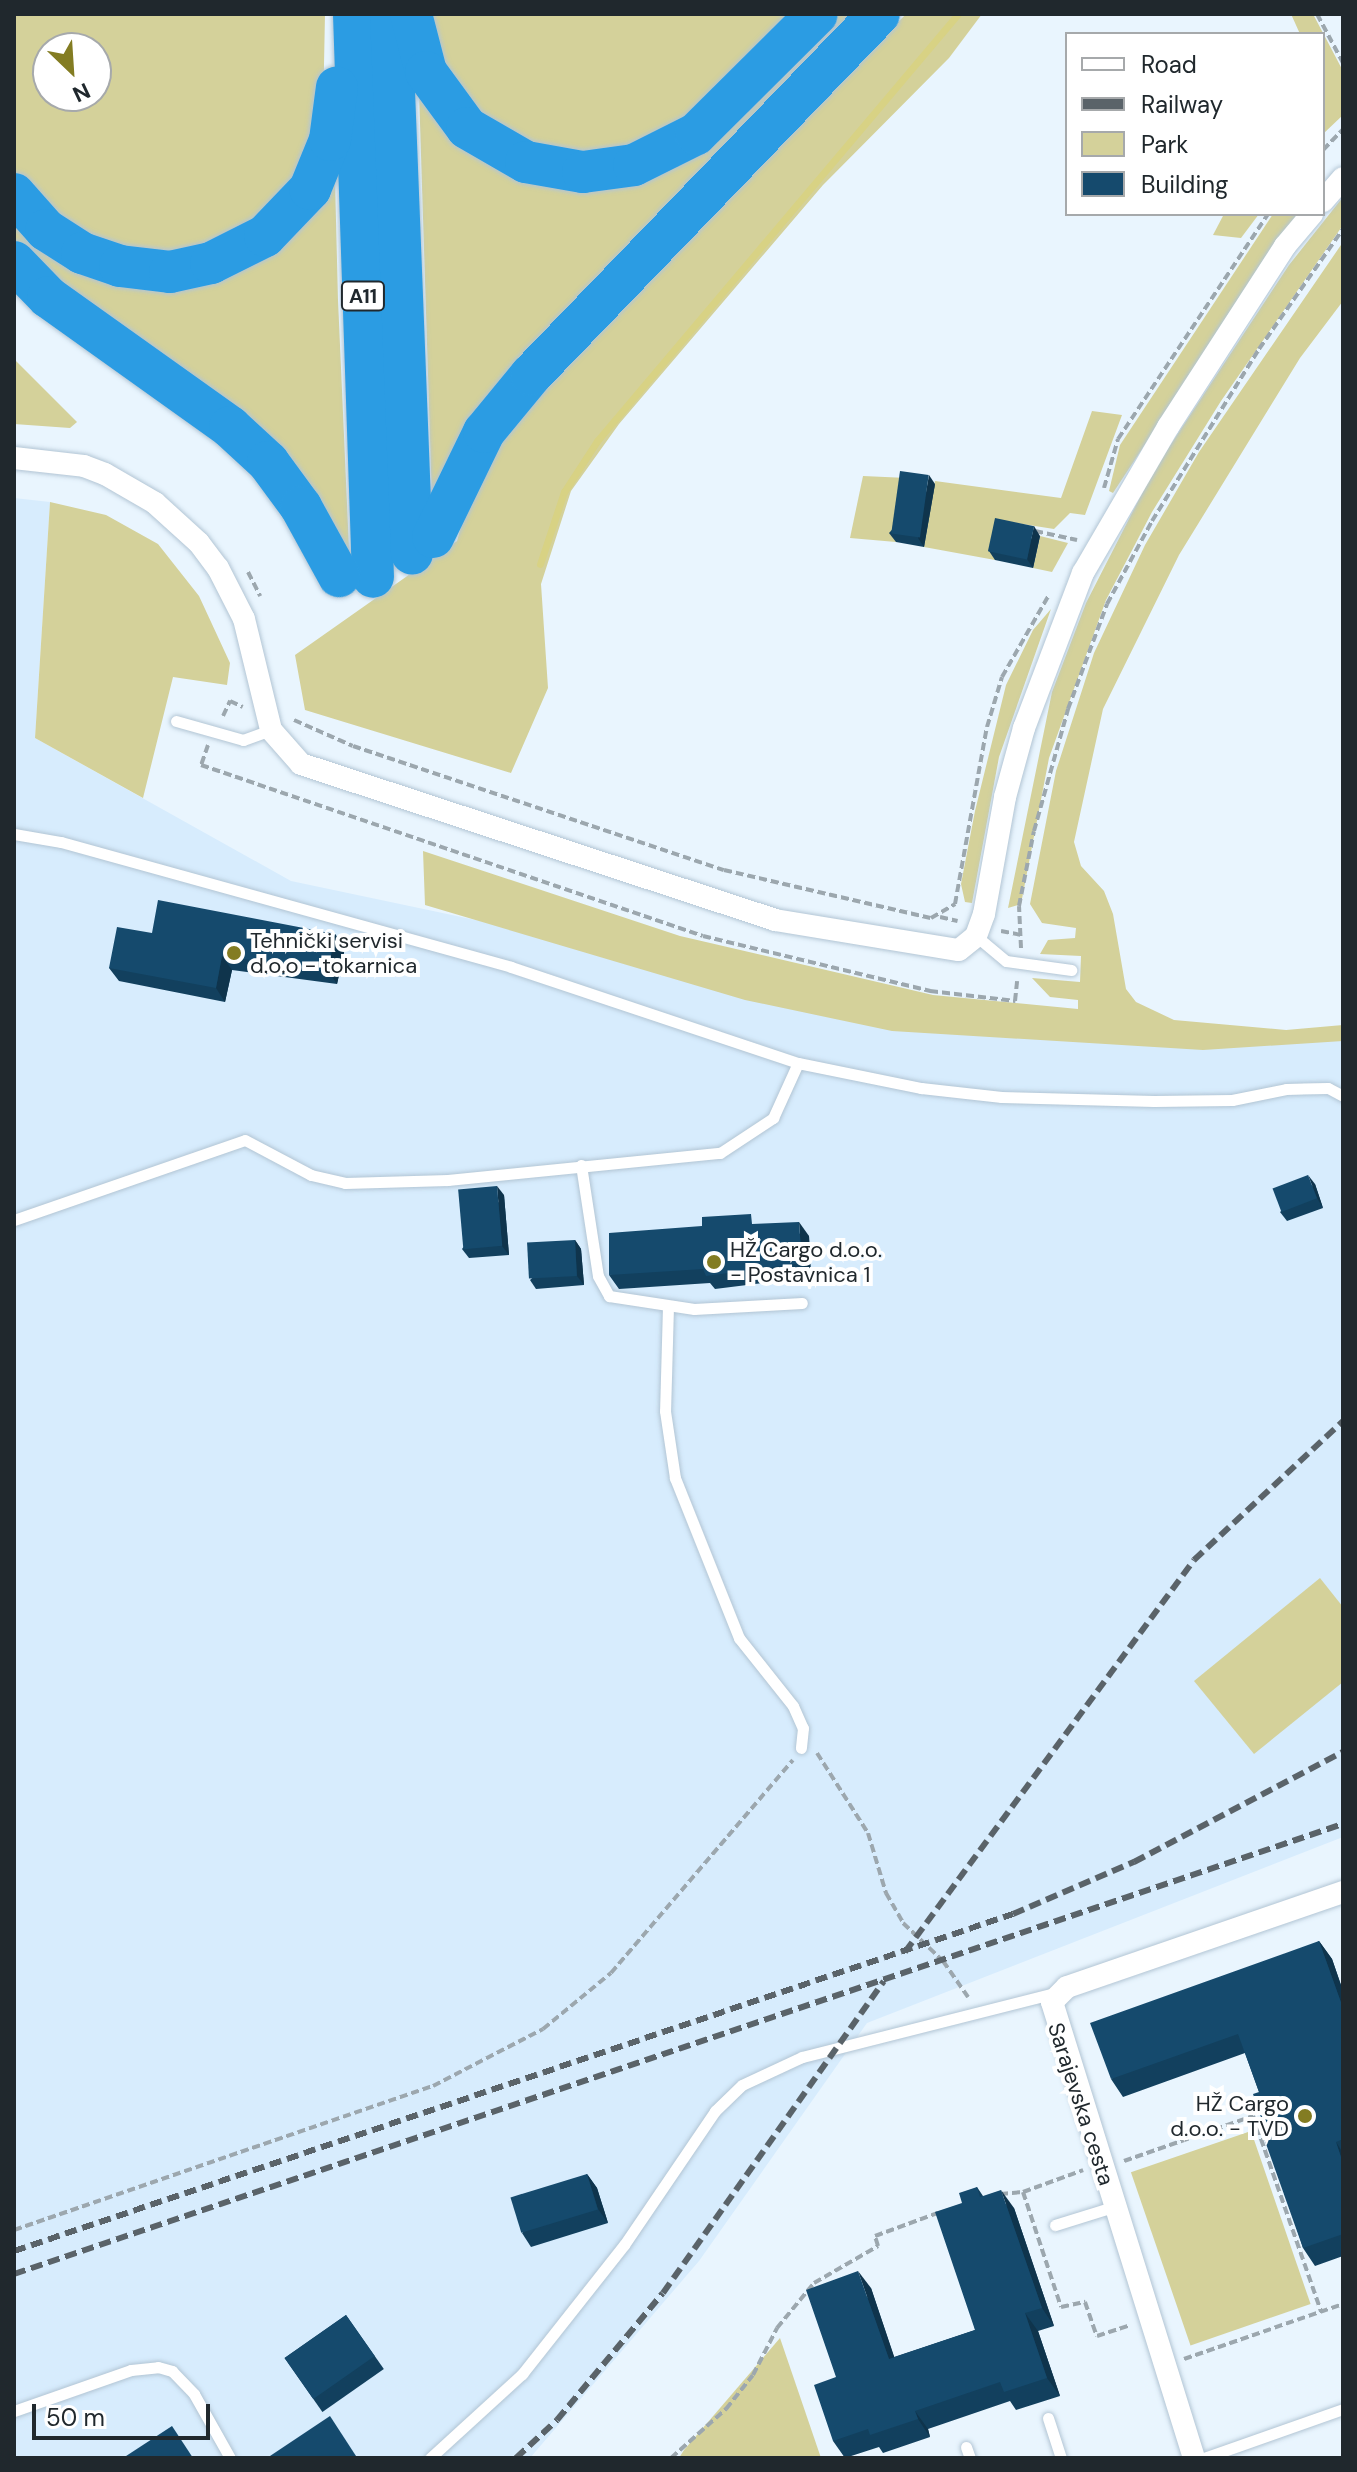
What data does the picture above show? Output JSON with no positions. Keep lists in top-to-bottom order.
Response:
{
  "streets": {
    "highway": ["A11"],
    "street": ["Sarajevska cesta"]
  },
  "places": ["Tehnički servisi d.o.o - tokarnica", "HŽ Cargo d.o.o. - Postavnica 1", "HŽ Cargo d.o.o. - TVD"],
  "legend": [
    "Road",
    "Railway",
    "Park",
    "Building"
  ],
  "scale_bar": "50 m",
  "north": "bottom right"
}
